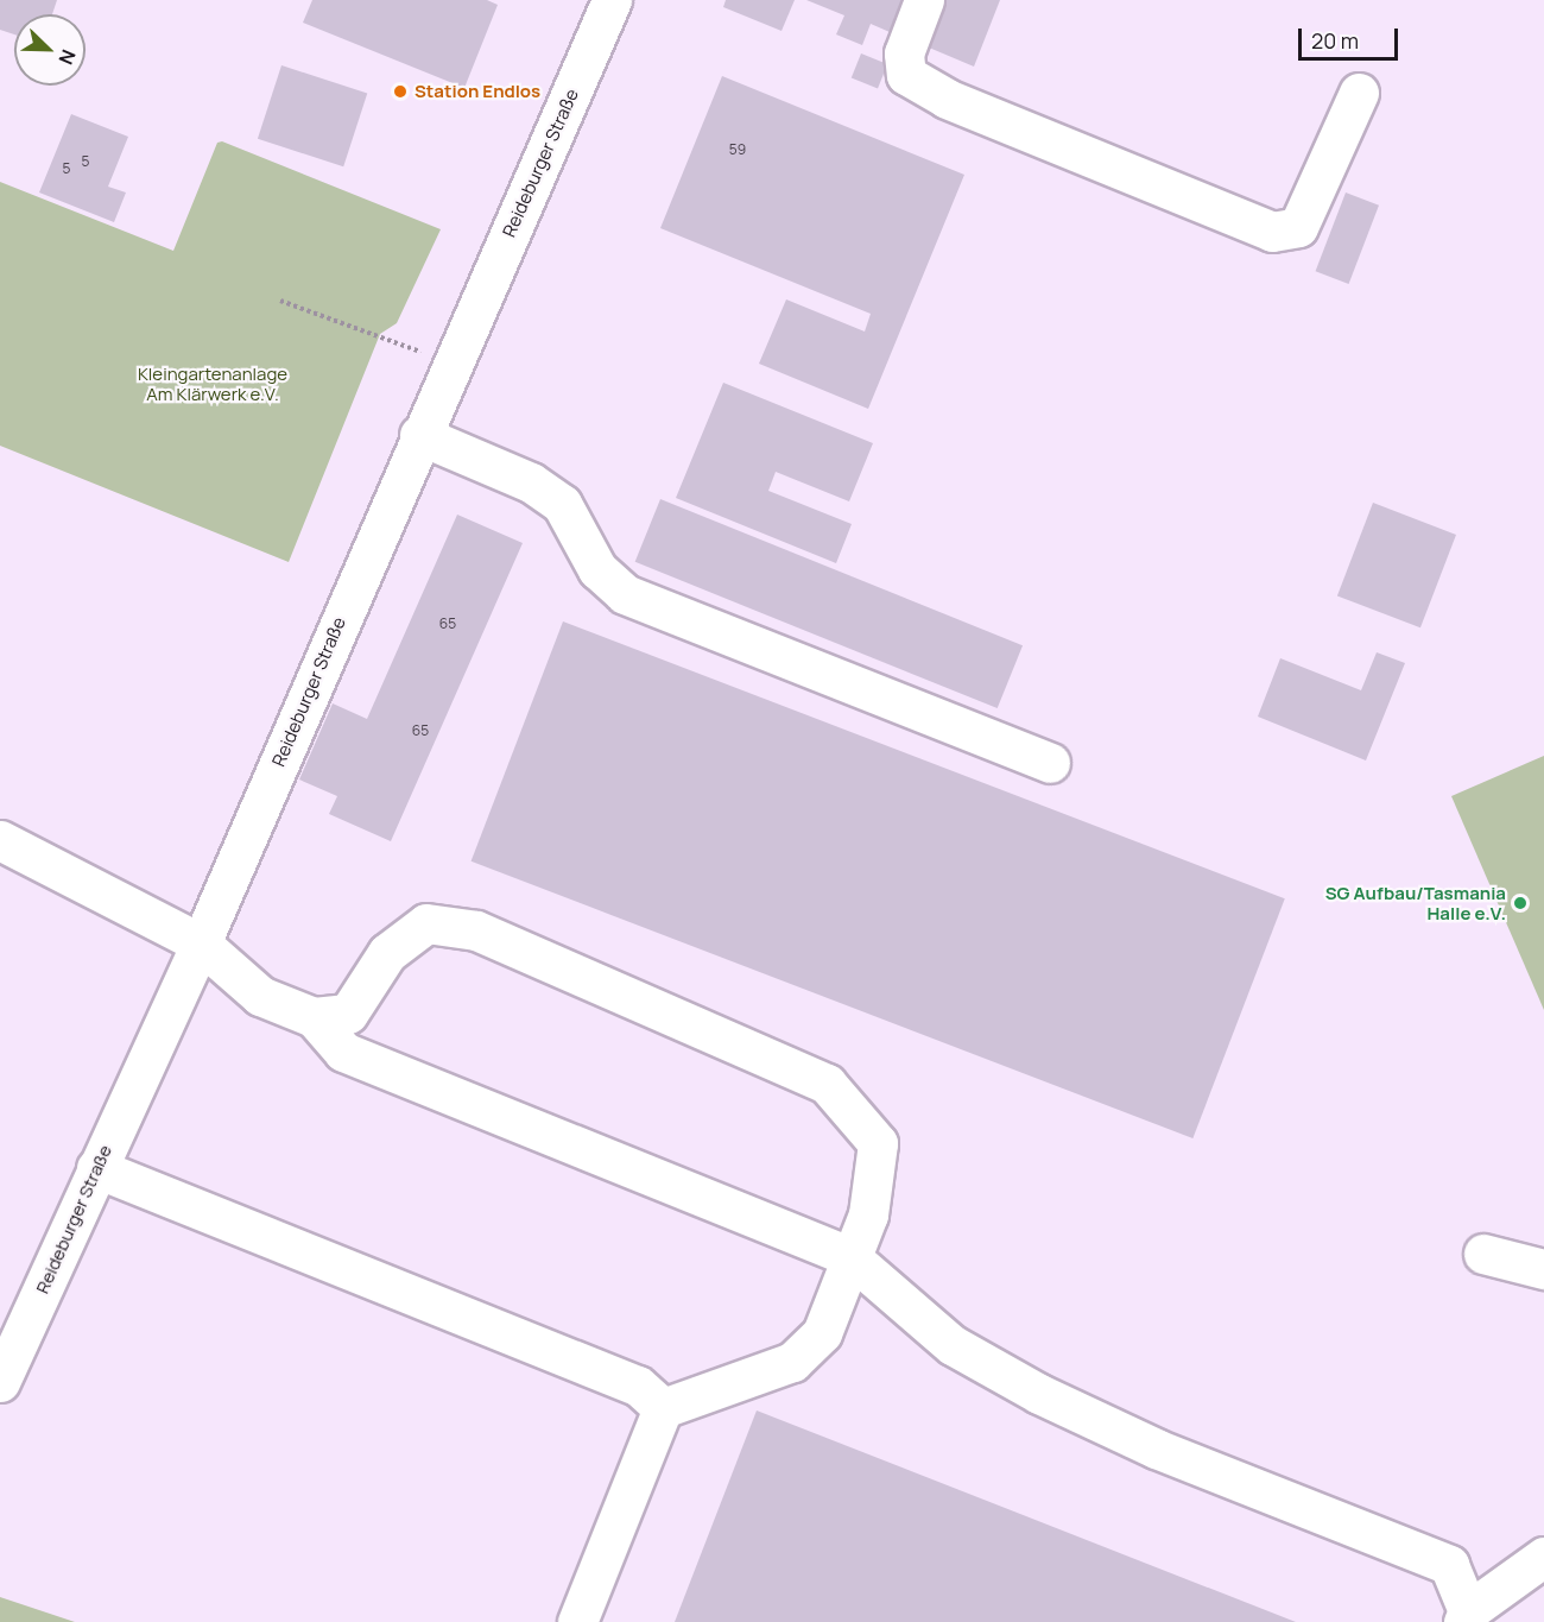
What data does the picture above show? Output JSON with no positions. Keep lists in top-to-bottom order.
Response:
{
  "streets": {
    "street": ["Reideburger Straße"]
  },
  "parks": ["Kleingartenanlage Am Klärwerk e.V."],
  "places": ["Station Endlos", "SG Aufbau/Tasmania Halle e.V."],
  "house_numbers": [
    "59",
    "5",
    "5",
    "65",
    "65"
  ],
  "scale_bar": "20 m",
  "north": "bottom right"
}
